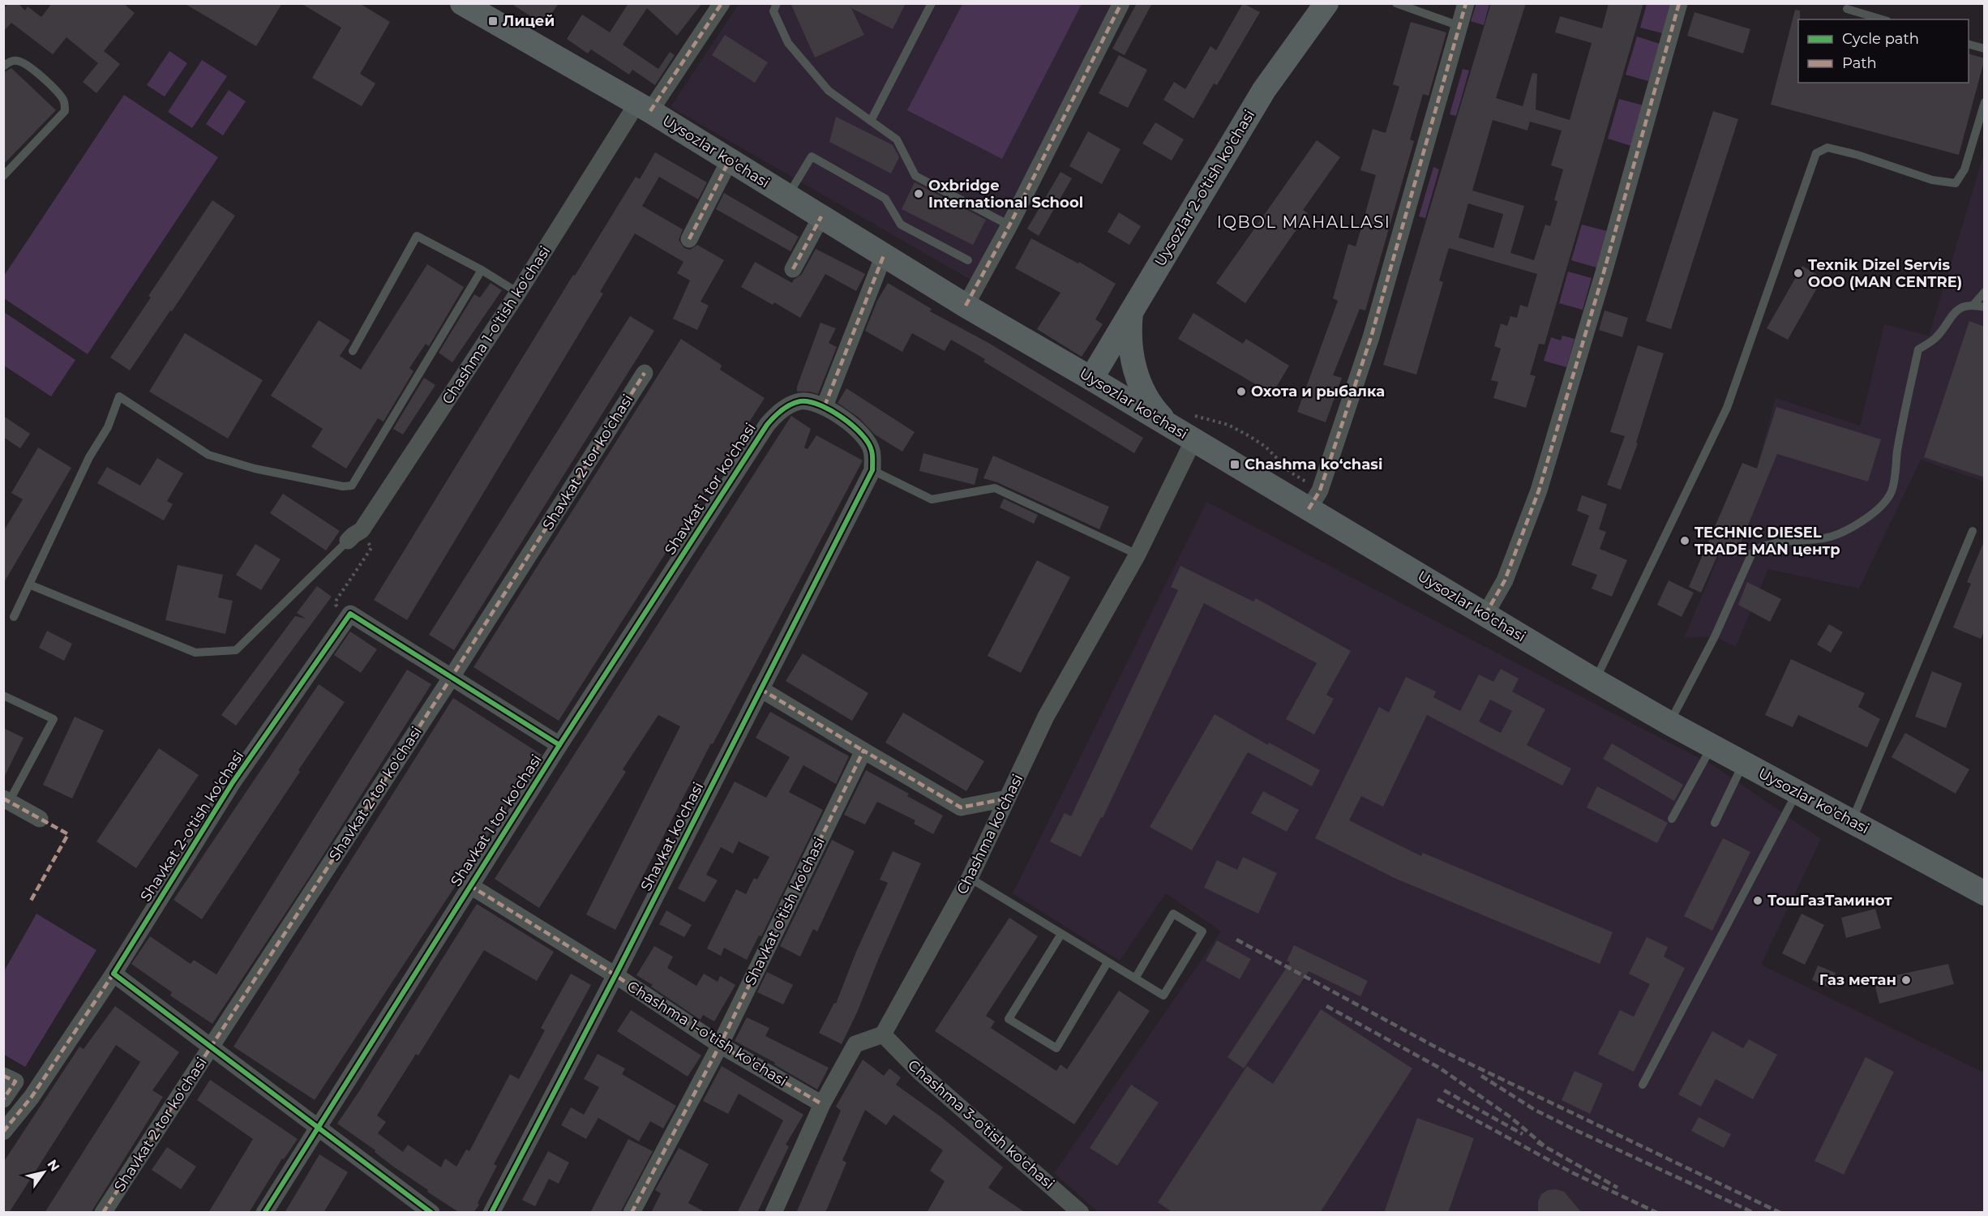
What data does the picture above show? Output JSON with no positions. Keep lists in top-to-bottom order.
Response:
{
  "streets": {
    "main road": ["Uysozlar ko'chasi", "Uysozlar 2-o'tish ko'chasi"],
    "street": [
      "Chashma 1-o'tish ko'chasi",
      "Shavkat 2 tor ko'chasi",
      "Shavkat 1 tor ko'chasi",
      "Shavkat 2-o'tish ko'chasi",
      "Chashma ko'chasi",
      "Shavkat ko'chasi",
      "Shavkat o'tish ko'chasi",
      "Chashma 3-o'tish ko'chasi"
    ]
  },
  "crossings": [
    ["Uysozlar ko'chasi", "Uysozlar 2-o'tish ko'chasi"],
    ["Uysozlar ko'chasi", "Chashma 1-o'tish ko'chasi"],
    ["Uysozlar ko'chasi", "Chashma ko'chasi"],
    ["Chashma 1-o'tish ko'chasi", "Shavkat 1 tor ko'chasi"],
    ["Chashma 1-o'tish ko'chasi", "Shavkat ko'chasi"],
    ["Chashma 1-o'tish ko'chasi", "Shavkat o'tish ko'chasi"],
    ["Shavkat 1 tor ko'chasi", "Shavkat ko'chasi"],
    ["Chashma ko'chasi", "Chashma 3-o'tish ko'chasi"]
  ],
  "districts": ["IQBOL MAHALLASI"],
  "places": {
    "transit": ["Лицей", "Chashma ko‘chasi"],
    "other": [
      "Oxbridge International School",
      "Texnik Dizel Servis OOO (MAN CENTRE)",
      "Охота и рыбалка",
      "TECHNIC DIESEL TRADE MAN центр",
      "ТошГазТаминот",
      "Газ метан"
    ]
  },
  "legend": ["Cycle path", "Path"],
  "north": "top right"
}
